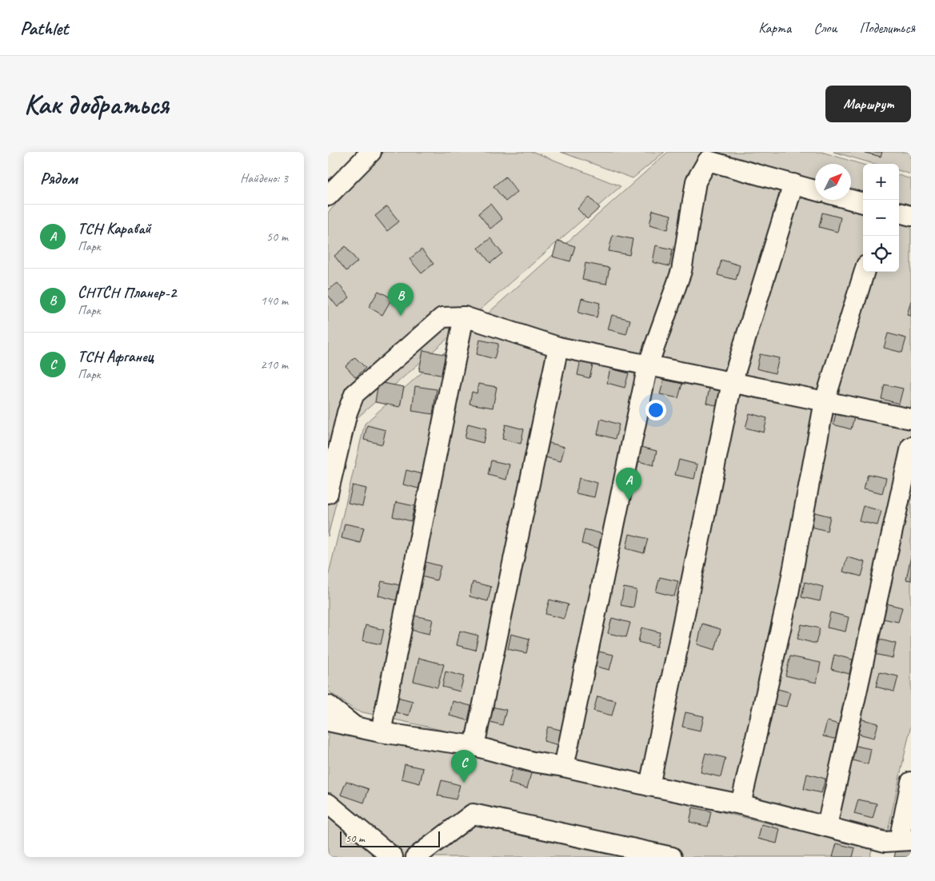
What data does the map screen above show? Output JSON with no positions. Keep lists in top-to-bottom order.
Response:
{
  "scale_bar": "50 m",
  "north": "top right",
  "page": {
    "header": "Pathlet",
    "nav": ["Карта", "Слои", "Поделиться"],
    "buttons": "Маршрут",
    "title": "Как добраться",
    "heading": ["Рядом", "Найдено: 3"],
    "map_buttons": ["+", "−"],
    "list": [
      {
        "mark": "A",
        "name": "ТСН Каравай",
        "note": "Парк",
        "value": "50 m"
      },
      {
        "mark": "B",
        "name": "СНТСН Планер-2",
        "note": "Парк",
        "value": "140 m"
      },
      {
        "mark": "C",
        "name": "ТСН Афганец",
        "note": "Парк",
        "value": "210 m"
      }
    ],
    "pins": ["B", "A", "C"],
    "scale": "50 m"
  }
}
